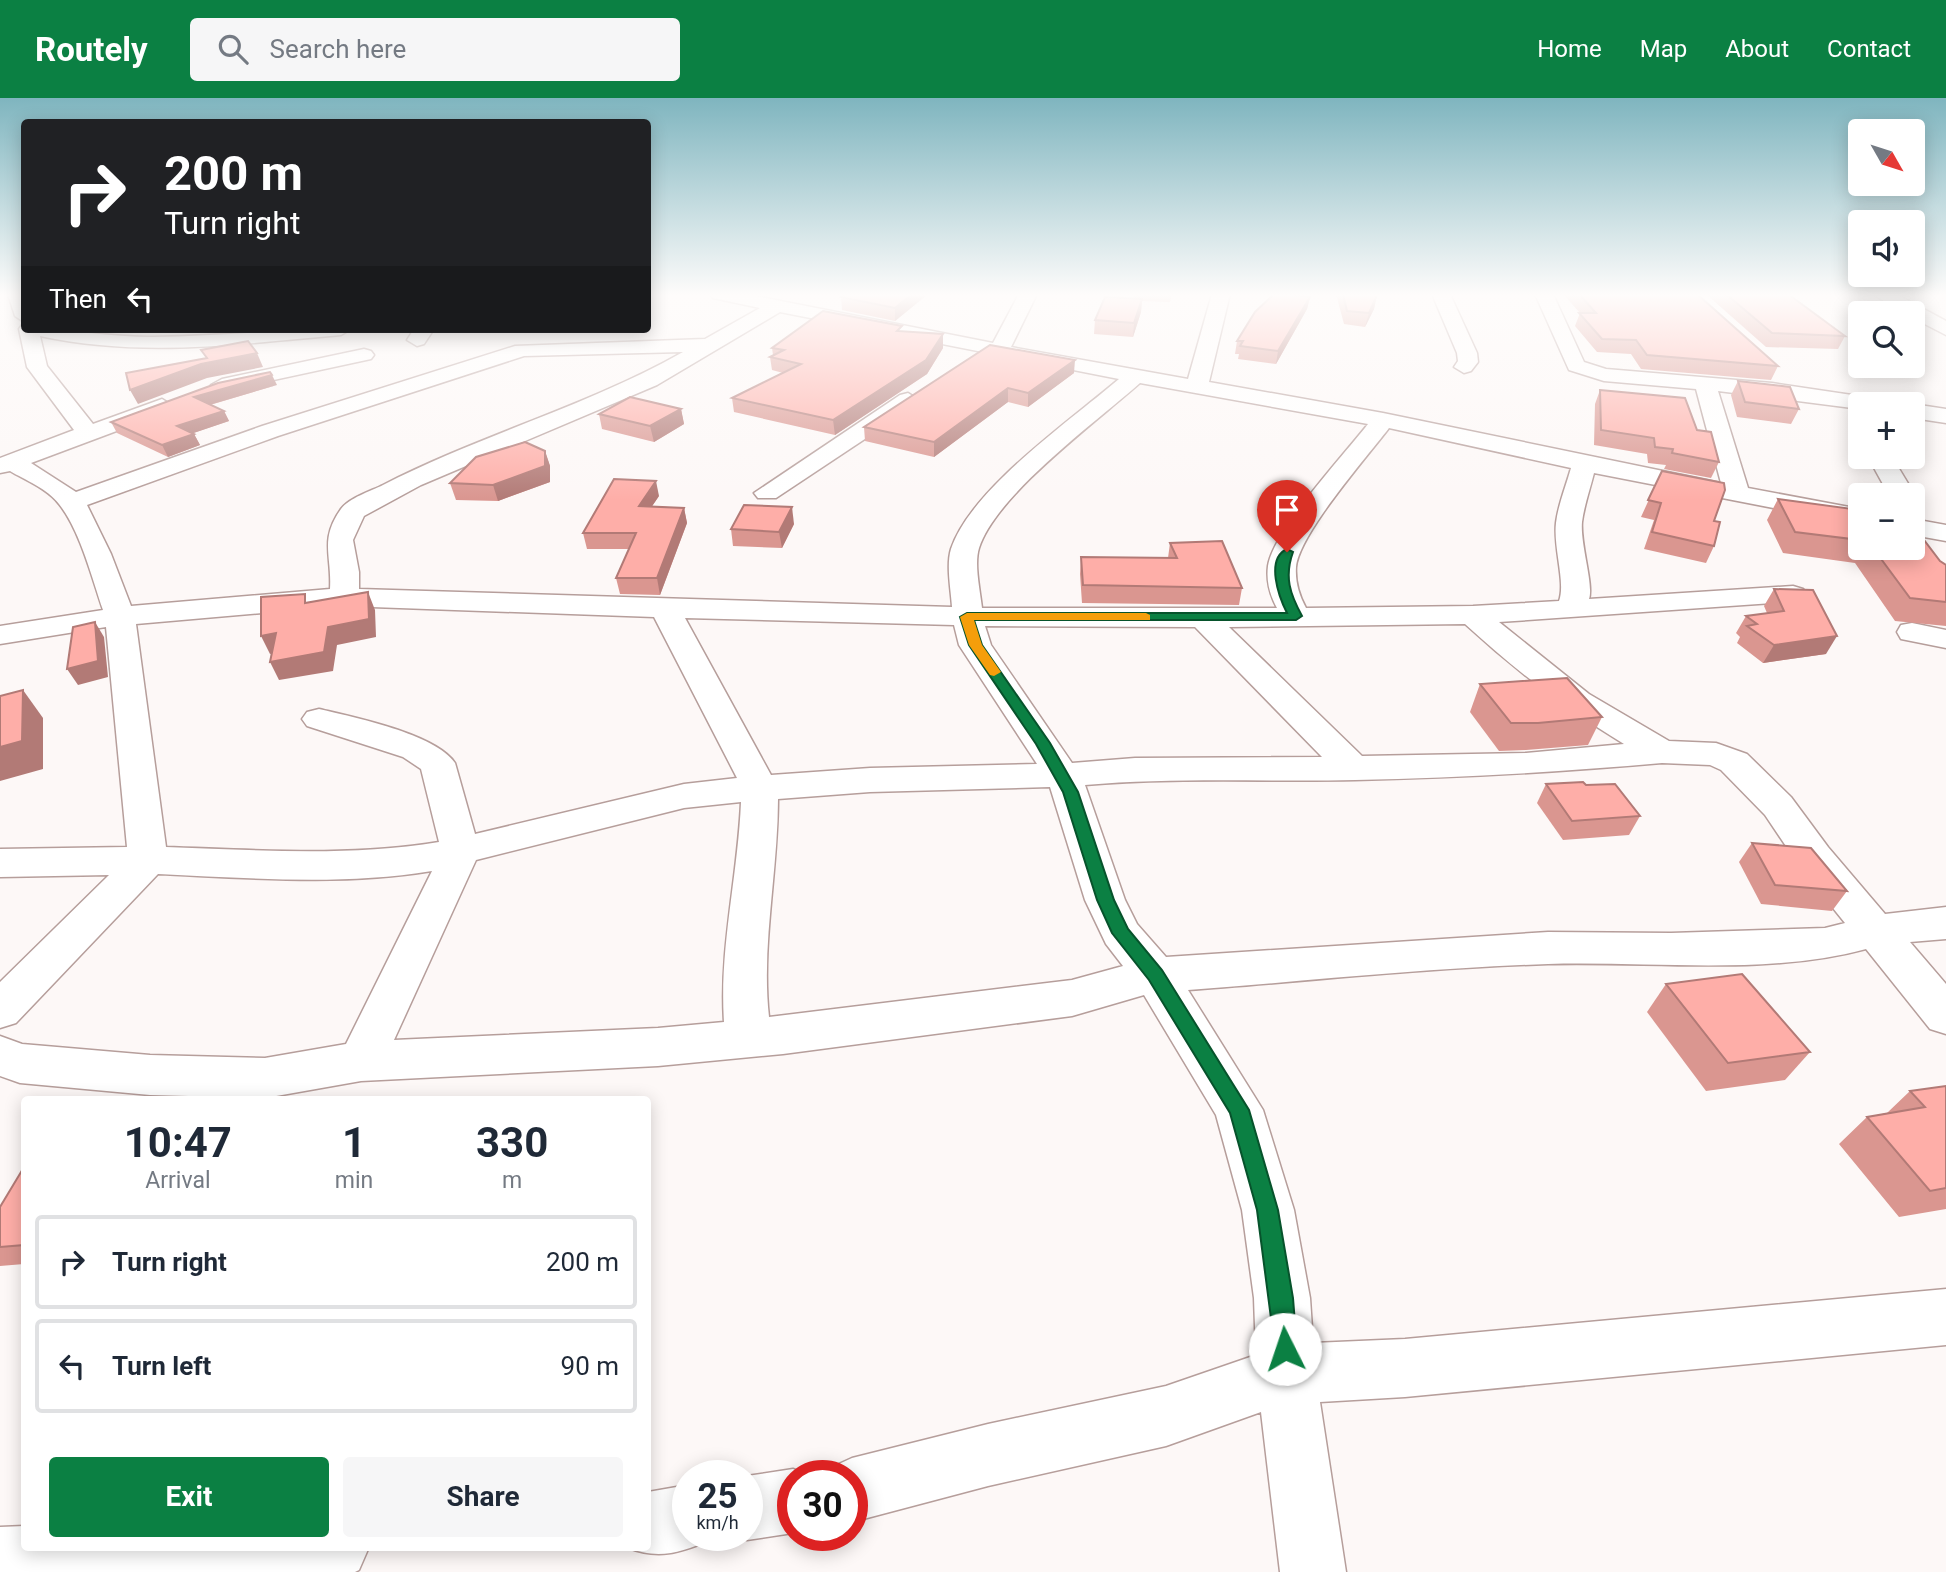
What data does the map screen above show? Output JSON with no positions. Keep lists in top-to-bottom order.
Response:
{
  "north": "bottom right",
  "page": {
    "header": "Routely",
    "search": "Search here",
    "nav": [
      "Home",
      "Map",
      "About",
      "Contact"
    ],
    "map_buttons": ["+", "−"],
    "turn": ["200 m", "Turn right"],
    "then": "Then",
    "eta": [
      "10:47",
      "Arrival",
      "1",
      "min",
      "330",
      "m"
    ],
    "list": [
      {
        "name": "Turn right",
        "value": "200 m"
      },
      {
        "name": "Turn left",
        "value": "90 m"
      }
    ],
    "buttons": ["Exit", "Share"],
    "speed": "25 km/h",
    "limit": "30"
  }
}
